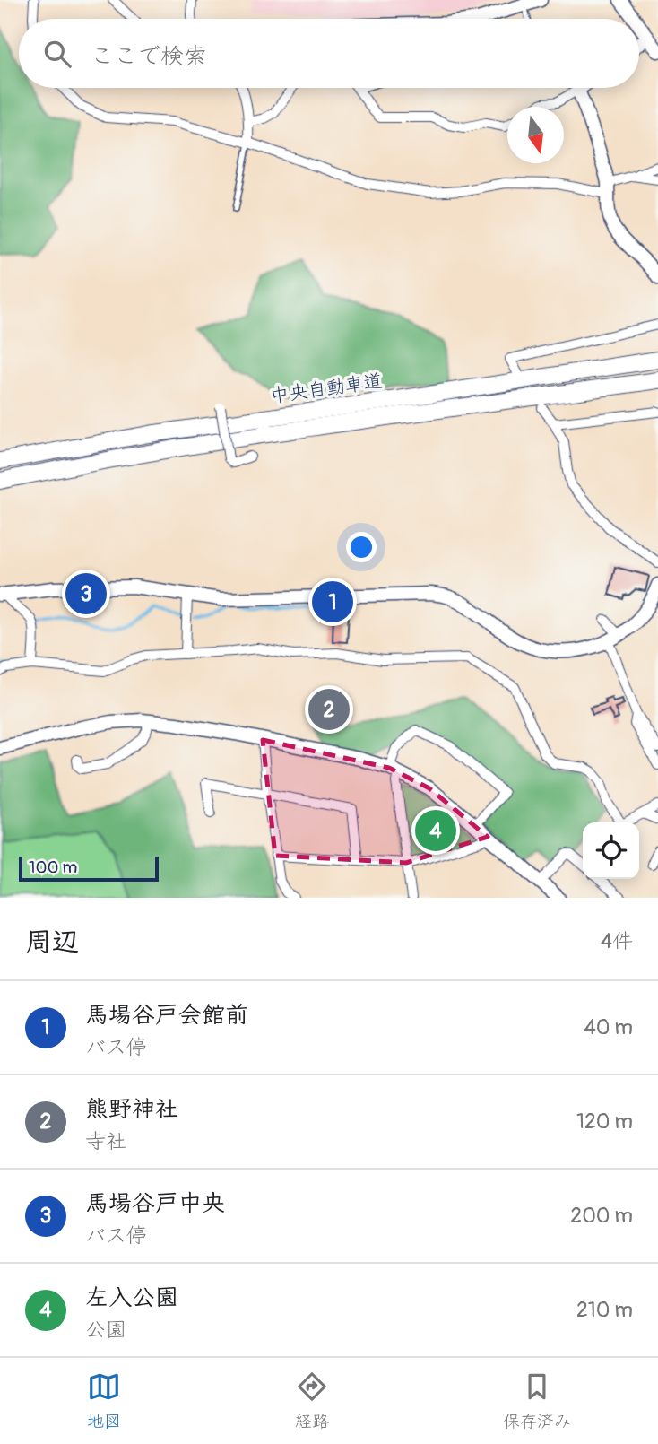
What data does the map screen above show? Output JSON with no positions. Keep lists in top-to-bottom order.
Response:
{
  "streets": {
    "highway": ["中央自動車道"]
  },
  "scale_bar": "100 m",
  "north": "bottom",
  "page": {
    "search": "ここで検索",
    "pins": [
      "3",
      "1",
      "2",
      "4"
    ],
    "scale": "100 m",
    "heading": ["周辺", "4件"],
    "list": [
      {
        "mark": "1",
        "name": "馬場谷戸会館前",
        "note": "バス停",
        "value": "40 m"
      },
      {
        "mark": "2",
        "name": "熊野神社",
        "note": "寺社",
        "value": "120 m"
      },
      {
        "mark": "3",
        "name": "馬場谷戸中央",
        "note": "バス停",
        "value": "200 m"
      },
      {
        "mark": "4",
        "name": "左入公園",
        "note": "公園",
        "value": "210 m"
      }
    ],
    "nav": ["地図", "経路", "保存済み"]
  }
}
